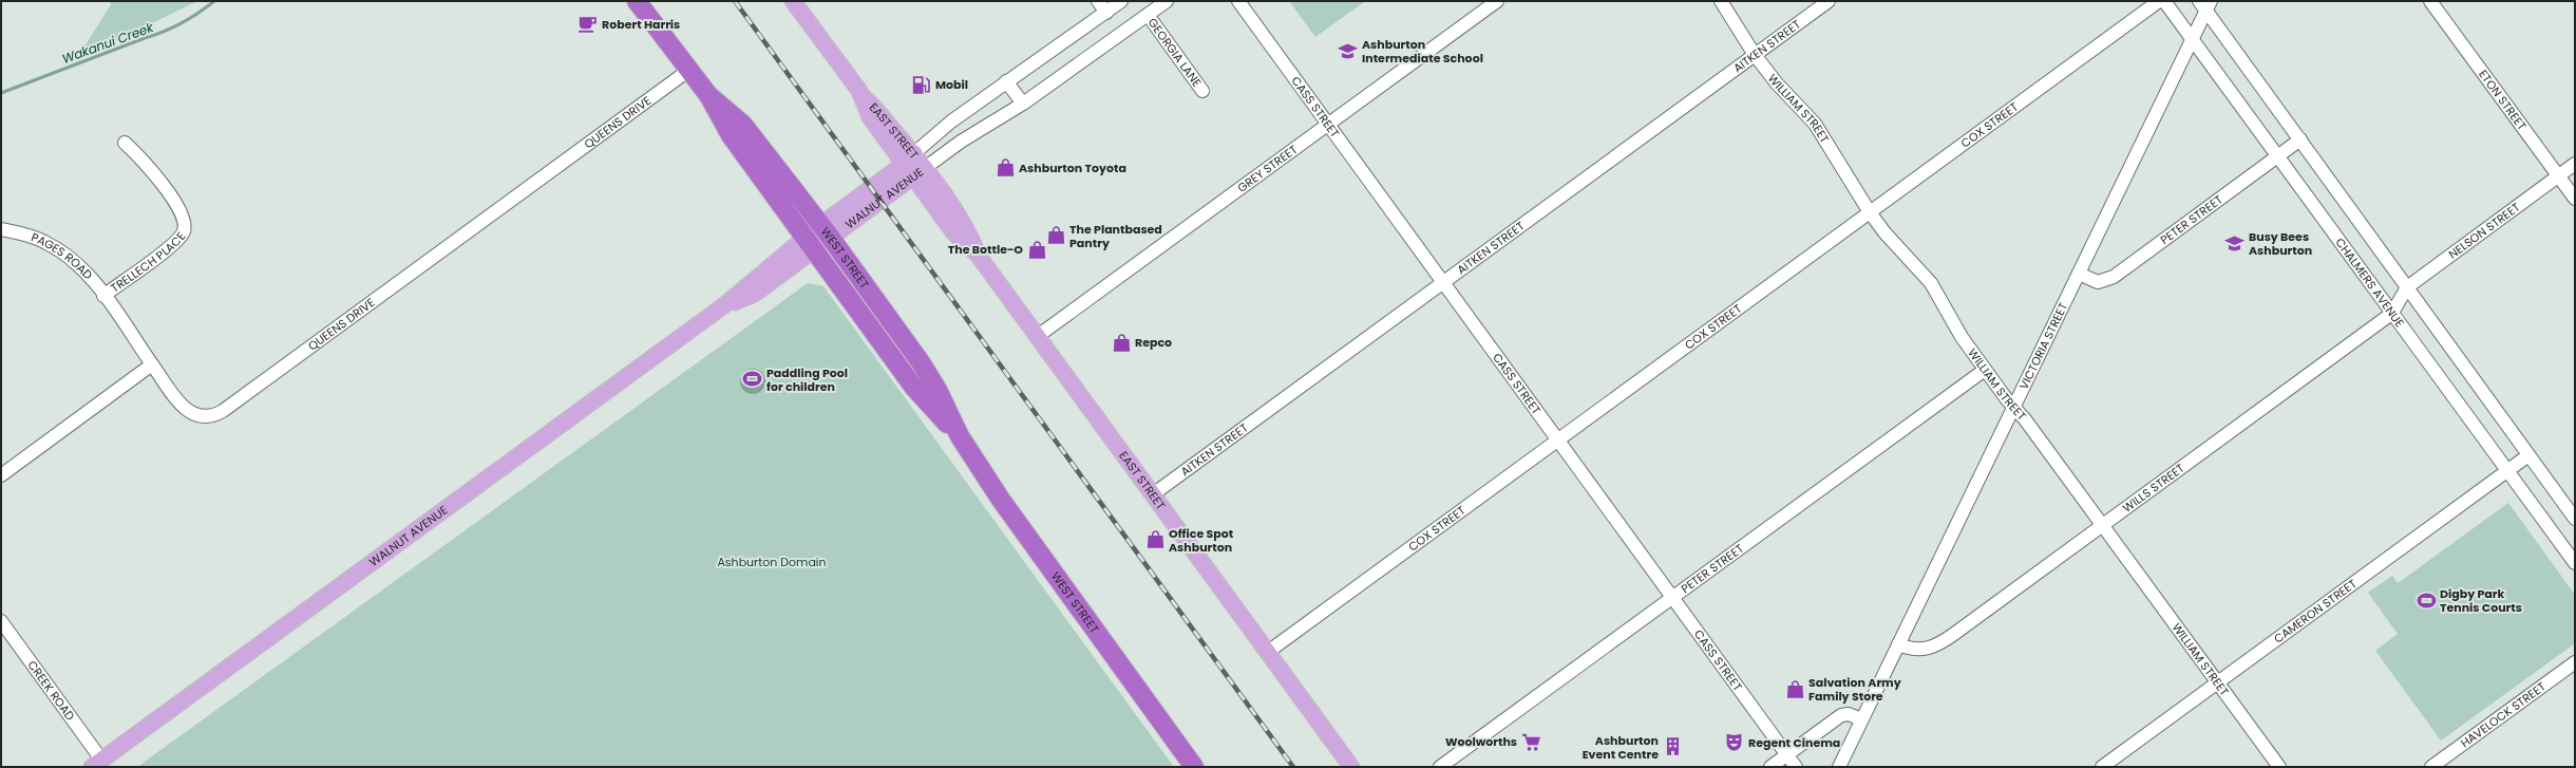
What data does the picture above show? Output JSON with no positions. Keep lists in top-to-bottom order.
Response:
{
  "streets": {
    "highway": ["WEST STREET"],
    "main road": ["EAST STREET", "WALNUT AVENUE"],
    "street": [
      "AITKEN STREET",
      "GEORGIA LANE",
      "ETON STREET",
      "CASS STREET",
      "WILLIAM STREET",
      "QUEENS DRIVE",
      "COX STREET",
      "GREY STREET",
      "PETER STREET",
      "NELSON STREET",
      "PAGES ROAD",
      "TRELLECH PLACE",
      "CHALMERS AVENUE",
      "VICTORIA STREET",
      "WILLS STREET",
      "CAMERON STREET",
      "CREEK ROAD",
      "HAVELOCK STREET"
    ]
  },
  "crossings": [
    ["AITKEN STREET", "CASS STREET"],
    ["AITKEN STREET", "WILLIAM STREET"],
    ["AITKEN STREET", "EAST STREET"],
    ["GEORGIA LANE", "WALNUT AVENUE"],
    ["ETON STREET", "NELSON STREET"],
    ["CASS STREET", "COX STREET"],
    ["CASS STREET", "GREY STREET"],
    ["CASS STREET", "PETER STREET"],
    ["WILLIAM STREET", "COX STREET"],
    ["WILLIAM STREET", "PETER STREET"],
    ["WILLIAM STREET", "VICTORIA STREET"],
    ["WILLIAM STREET", "WILLS STREET"],
    ["WILLIAM STREET", "CAMERON STREET"],
    ["QUEENS DRIVE", "WEST STREET"],
    ["QUEENS DRIVE", "PAGES ROAD"],
    ["COX STREET", "EAST STREET"],
    ["EAST STREET", "GREY STREET"],
    ["EAST STREET", "WALNUT AVENUE"],
    ["WALNUT AVENUE", "WEST STREET"],
    ["WALNUT AVENUE", "CREEK ROAD"],
    ["PETER STREET", "CHALMERS AVENUE"],
    ["PETER STREET", "VICTORIA STREET"],
    ["NELSON STREET", "CHALMERS AVENUE"],
    ["NELSON STREET", "WILLS STREET"],
    ["PAGES ROAD", "TRELLECH PLACE"],
    ["CHALMERS AVENUE", "VICTORIA STREET"],
    ["CHALMERS AVENUE", "WILLS STREET"],
    ["CHALMERS AVENUE", "CAMERON STREET"],
    ["VICTORIA STREET", "WILLS STREET"]
  ],
  "water": ["Wakanui Creek"],
  "parks": ["Ashburton Domain"],
  "places": {
    "cafe": ["Robert Harris"],
    "school or university": ["Ashburton Intermediate School", "Busy Bees Ashburton"],
    "fuel station": ["Mobil"],
    "shop": [
      "Ashburton Toyota",
      "The Plantbased Pantry",
      "The Bottle-O",
      "Repco",
      "Office Spot Ashburton",
      "Salvation Army Family Store"
    ],
    "sports": ["Paddling Pool for children", "Digby Park Tennis Courts"],
    "supermarket": ["Woolworths"],
    "theatre": ["Regent Cinema"],
    "building": ["Ashburton Event Centre"]
  }
}
